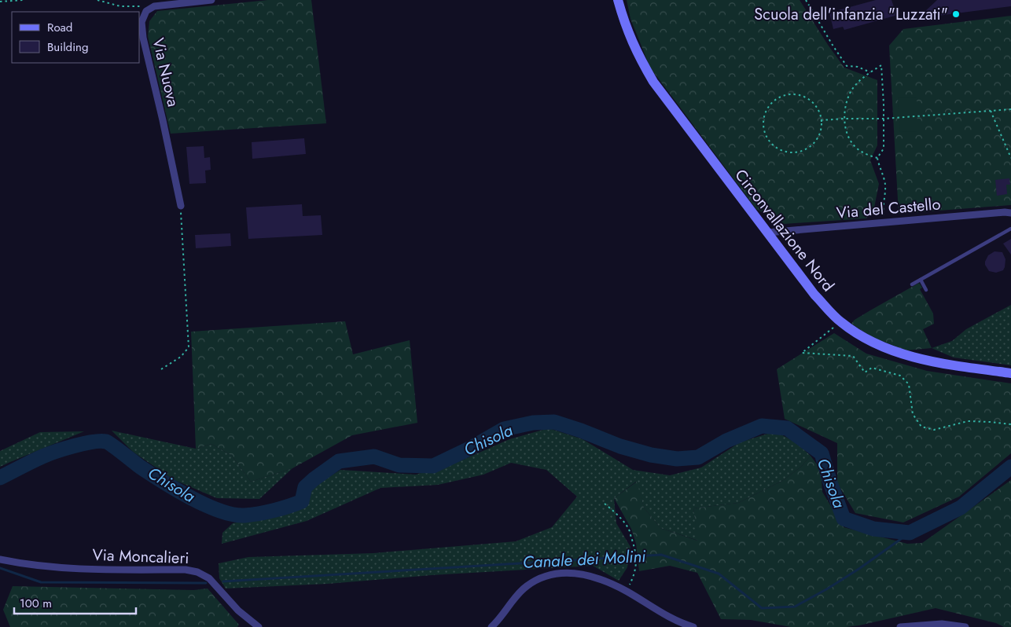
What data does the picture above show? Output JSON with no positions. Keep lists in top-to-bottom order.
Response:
{
  "streets": {
    "street": [
      "Via Nuova",
      "Via del Castello",
      "Circonvallazione Nord",
      "Via Moncalieri"
    ]
  },
  "crossings": [
    ["Via del Castello", "Circonvallazione Nord"]
  ],
  "water": ["Chisola", "Canale dei Molini"],
  "places": ["Scuola dell'infanzia \"Luzzati\""],
  "legend": ["Road", "Building"],
  "scale_bar": "100 m"
}
